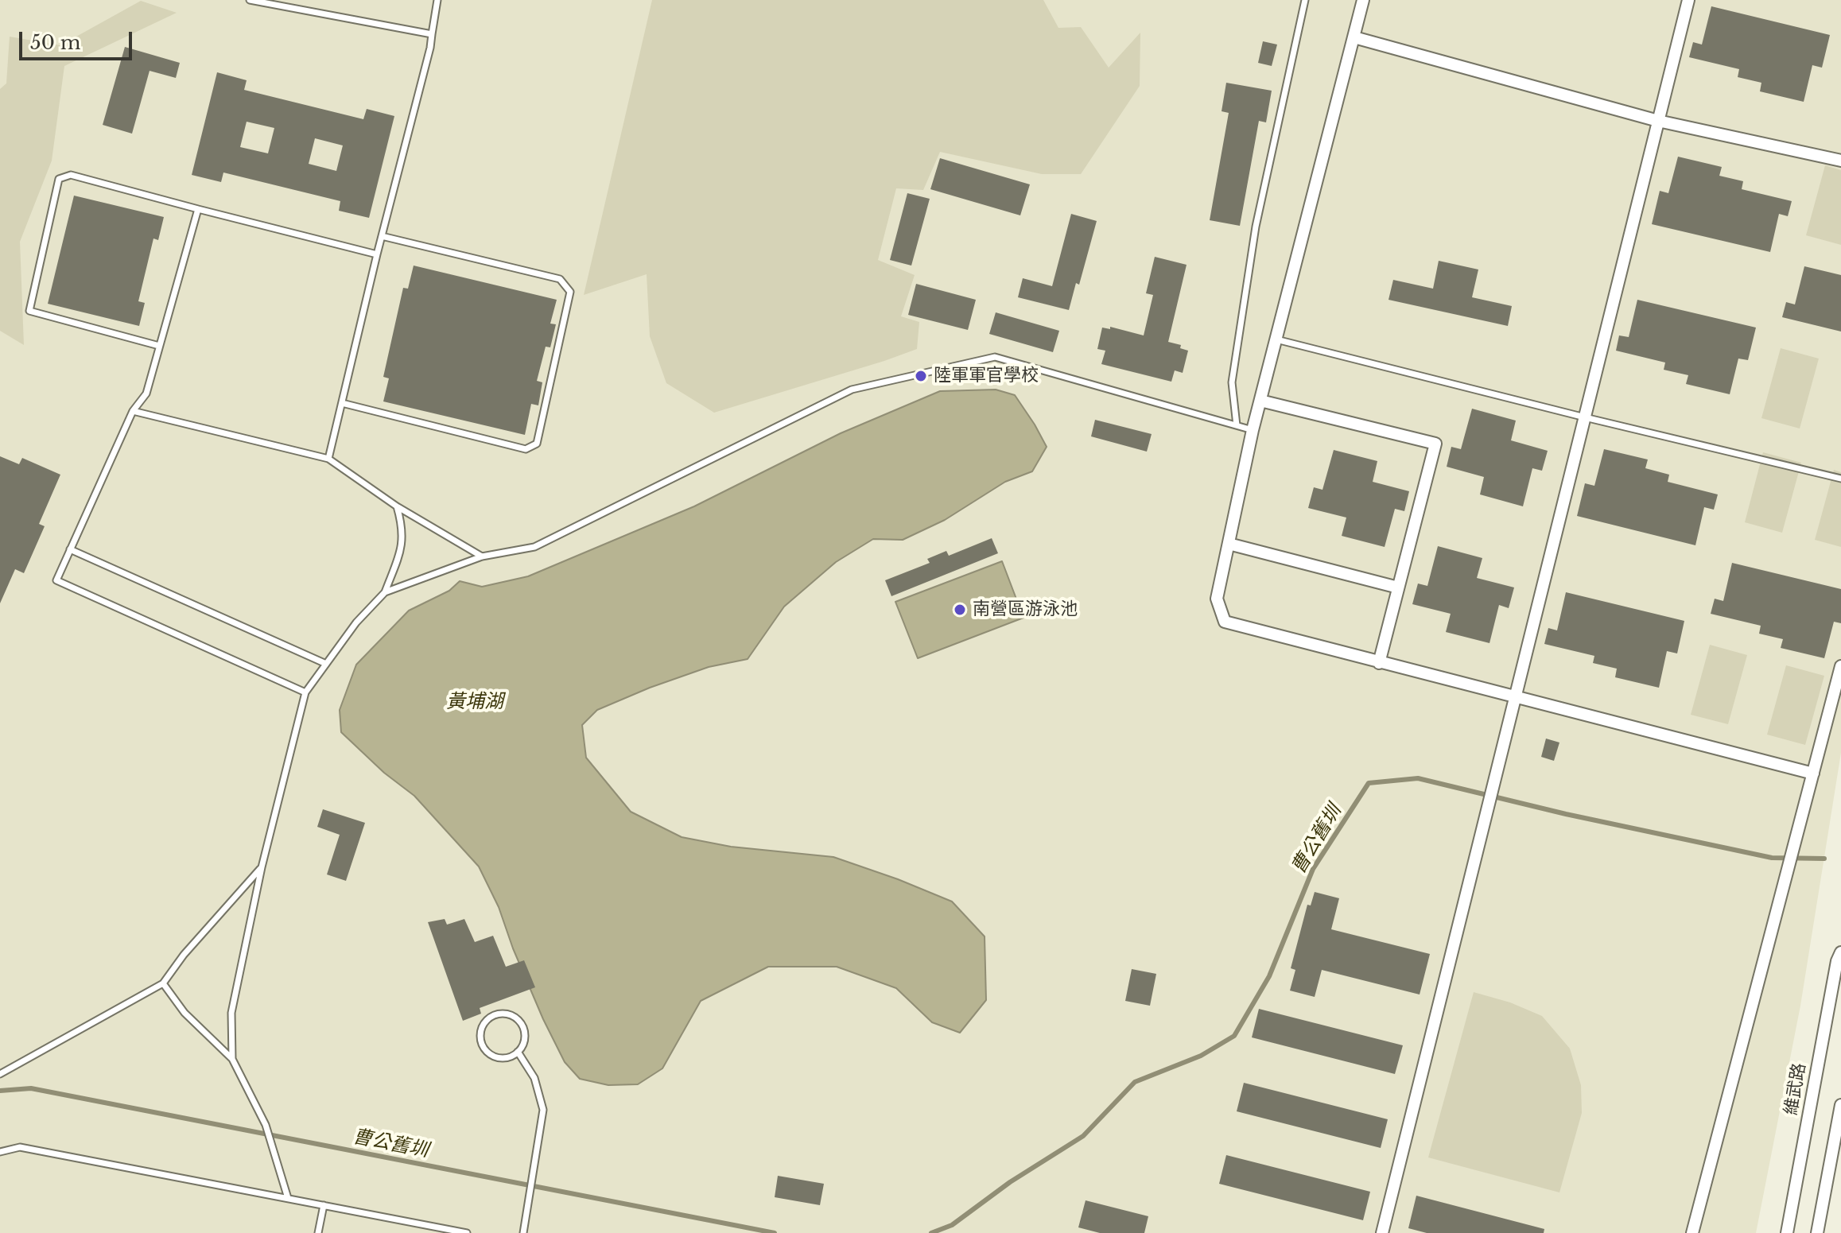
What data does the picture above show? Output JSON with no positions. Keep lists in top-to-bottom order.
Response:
{
  "streets": {
    "street": ["維武路"]
  },
  "water": ["黃埔湖", "曹公舊圳"],
  "places": ["陸軍軍官學校", "南營區游泳池"],
  "scale_bar": "50 m"
}
